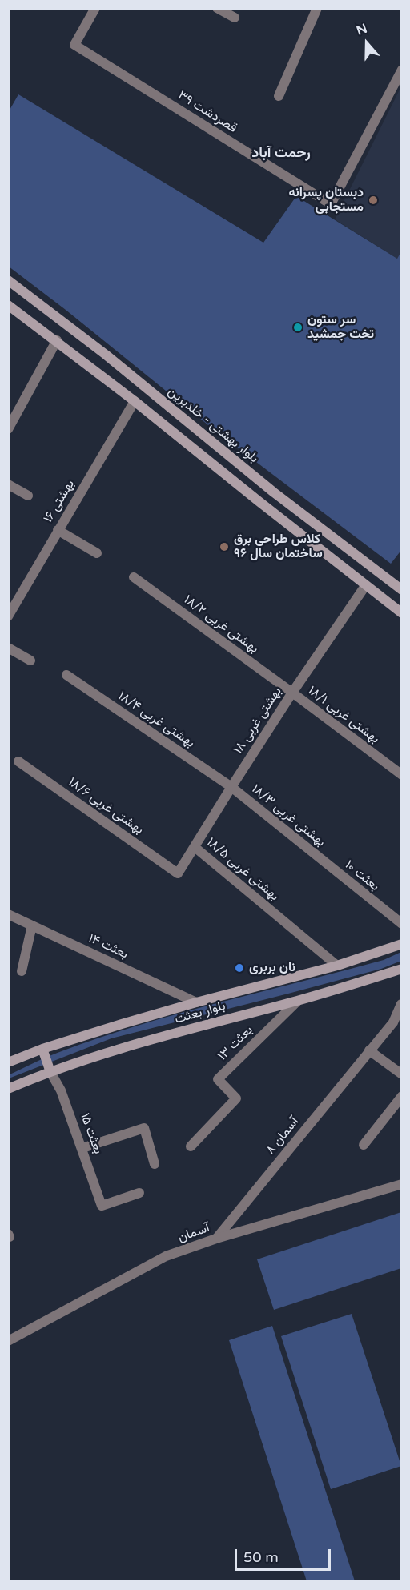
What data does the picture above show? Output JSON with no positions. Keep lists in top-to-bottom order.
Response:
{
  "streets": {
    "main road": ["بلوار بهشتی - خلدبرین", "بلوار بعثت"],
    "street": [
      "قصردشت ۳۹",
      "۱۶ بهشتی",
      "بهشتی غربی ۱۸/۲",
      "بهشتی غربی ۱۸/۱",
      "بهشتی غربی ۱۸/۴",
      "بهشتی غربی ۱۸",
      "بهشتی غربی ۱۸/۶",
      "بهشتی غربی ۱۸/۳",
      "بهشتی غربی ۱۸/۵",
      "۱۰ بعثت",
      "بعثت ۱۴",
      "۱۳ بعثت",
      "بعثت ۱۵",
      "۸ آسمان",
      "آسمان"
    ]
  },
  "crossings": [
    ["بهشتی غربی ۱۸/۲", "بهشتی غربی ۱۸/۱"],
    ["بهشتی غربی ۱۸/۲", "بهشتی غربی ۱۸"],
    ["بهشتی غربی ۱۸/۱", "بهشتی غربی ۱۸"],
    ["بهشتی غربی ۱۸/۴", "بهشتی غربی ۱۸"],
    ["بهشتی غربی ۱۸/۴", "بهشتی غربی ۱۸/۳"],
    ["بهشتی غربی ۱۸", "بهشتی غربی ۱۸/۶"],
    ["بهشتی غربی ۱۸", "بهشتی غربی ۱۸/۳"],
    ["بهشتی غربی ۱۸", "بهشتی غربی ۱۸/۵"],
    ["بهشتی غربی ۱۸/۳", "۱۰ بعثت"],
    ["بهشتی غربی ۱۸/۵", "بلوار بعثت"],
    ["بعثت ۱۴", "بلوار بعثت"],
    ["بلوار بعثت", "۱۳ بعثت"],
    ["بلوار بعثت", "بعثت ۱۵"],
    ["۸ آسمان", "آسمان"]
  ],
  "districts": ["رحمت آباد"],
  "places": [
    "دبستان پسرانه مستجابی",
    "سر ستون تخت جمشید",
    "کلاس طراحی برق ساختمان سال ۹۶",
    "نان بربری"
  ],
  "scale_bar": "50 m",
  "north": "top"
}
